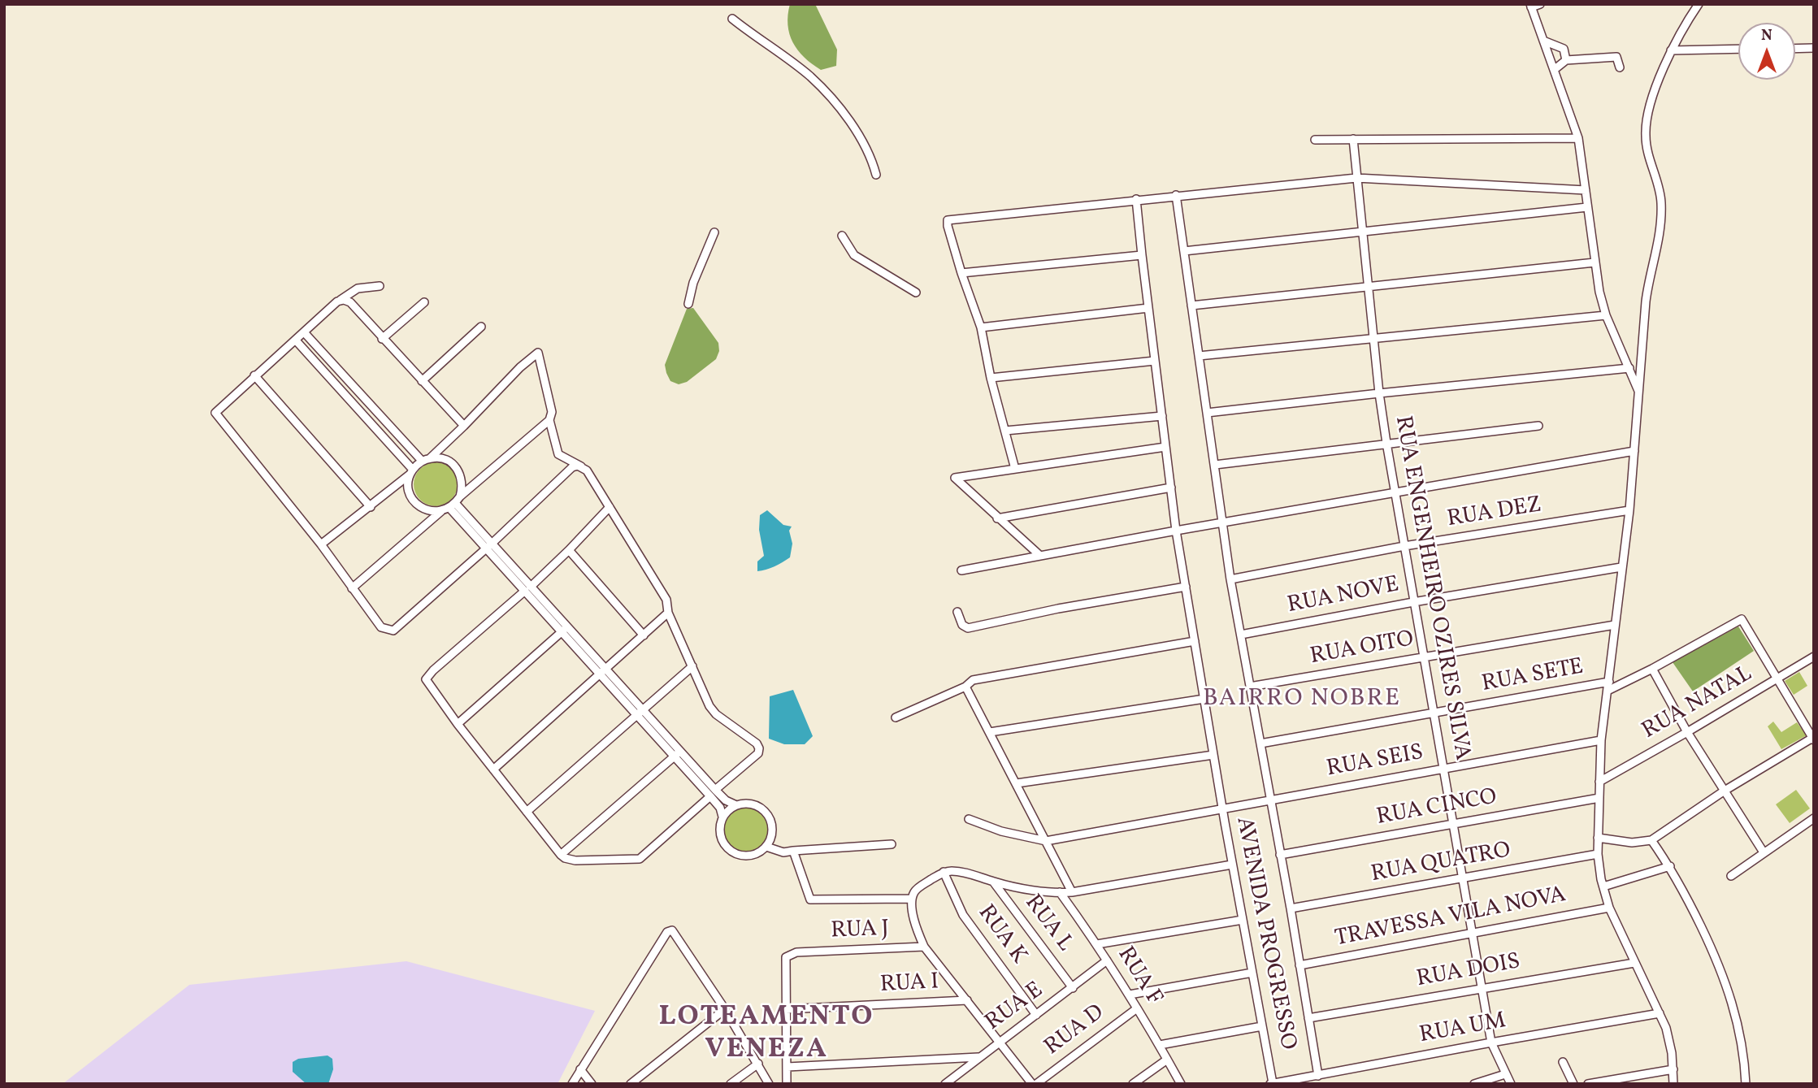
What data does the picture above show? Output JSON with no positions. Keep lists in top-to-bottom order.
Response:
{
  "streets": {
    "street": [
      "RUA DEZ",
      "RUA ENGENHEIRO OZIRES SILVA",
      "RUA NOVE",
      "RUA OITO",
      "RUA SETE",
      "RUA NATAL",
      "RUA SEIS",
      "RUA CINCO",
      "RUA QUATRO",
      "TRAVESSA VILA NOVA",
      "RUA L",
      "RUA J",
      "AVENIDA PROGRESSO",
      "RUA K",
      "RUA DOIS",
      "RUA F",
      "RUA I",
      "RUA E",
      "RUA UM",
      "RUA D"
    ]
  },
  "crossings": [
    ["RUA DEZ", "RUA ENGENHEIRO OZIRES SILVA"],
    ["RUA ENGENHEIRO OZIRES SILVA", "RUA NOVE"],
    ["RUA ENGENHEIRO OZIRES SILVA", "RUA OITO"],
    ["RUA ENGENHEIRO OZIRES SILVA", "RUA SETE"],
    ["RUA ENGENHEIRO OZIRES SILVA", "RUA SEIS"],
    ["RUA ENGENHEIRO OZIRES SILVA", "RUA CINCO"],
    ["RUA ENGENHEIRO OZIRES SILVA", "RUA QUATRO"],
    ["RUA ENGENHEIRO OZIRES SILVA", "TRAVESSA VILA NOVA"],
    ["RUA ENGENHEIRO OZIRES SILVA", "RUA DOIS"],
    ["RUA ENGENHEIRO OZIRES SILVA", "RUA UM"],
    ["RUA SEIS", "AVENIDA PROGRESSO"],
    ["RUA L", "RUA E"],
    ["RUA J", "RUA I"],
    ["AVENIDA PROGRESSO", "RUA UM"],
    ["RUA K", "RUA E"],
    ["RUA F", "RUA E"],
    ["RUA F", "RUA D"]
  ],
  "districts": ["BAIRRO NOBRE", "LOTEAMENTO VENEZA"],
  "north": "top"
}
